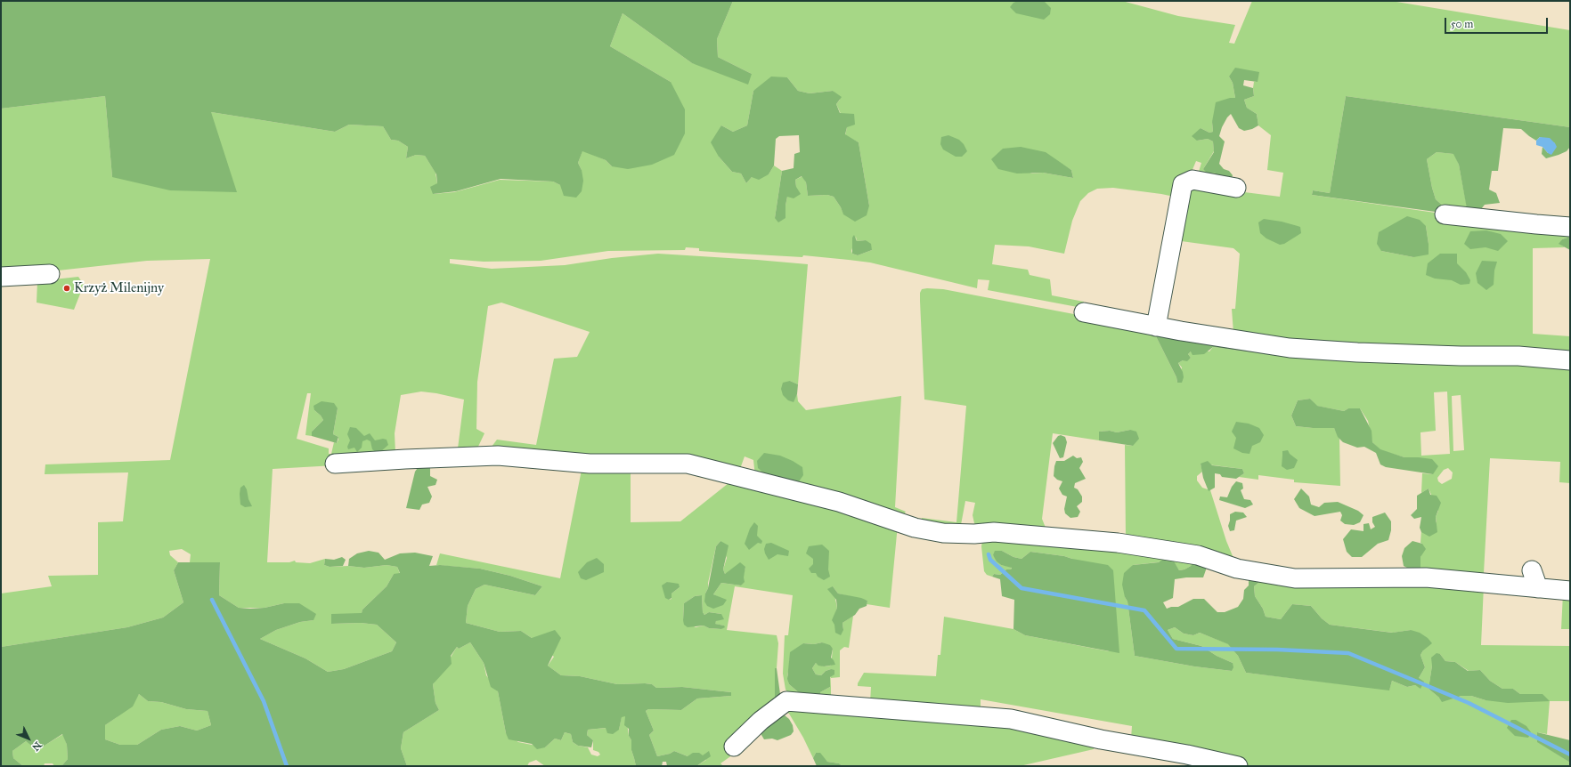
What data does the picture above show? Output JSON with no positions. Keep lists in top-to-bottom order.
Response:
{
  "places": ["Krzyż Milenijny"],
  "scale_bar": "50 m",
  "north": "bottom right"
}
